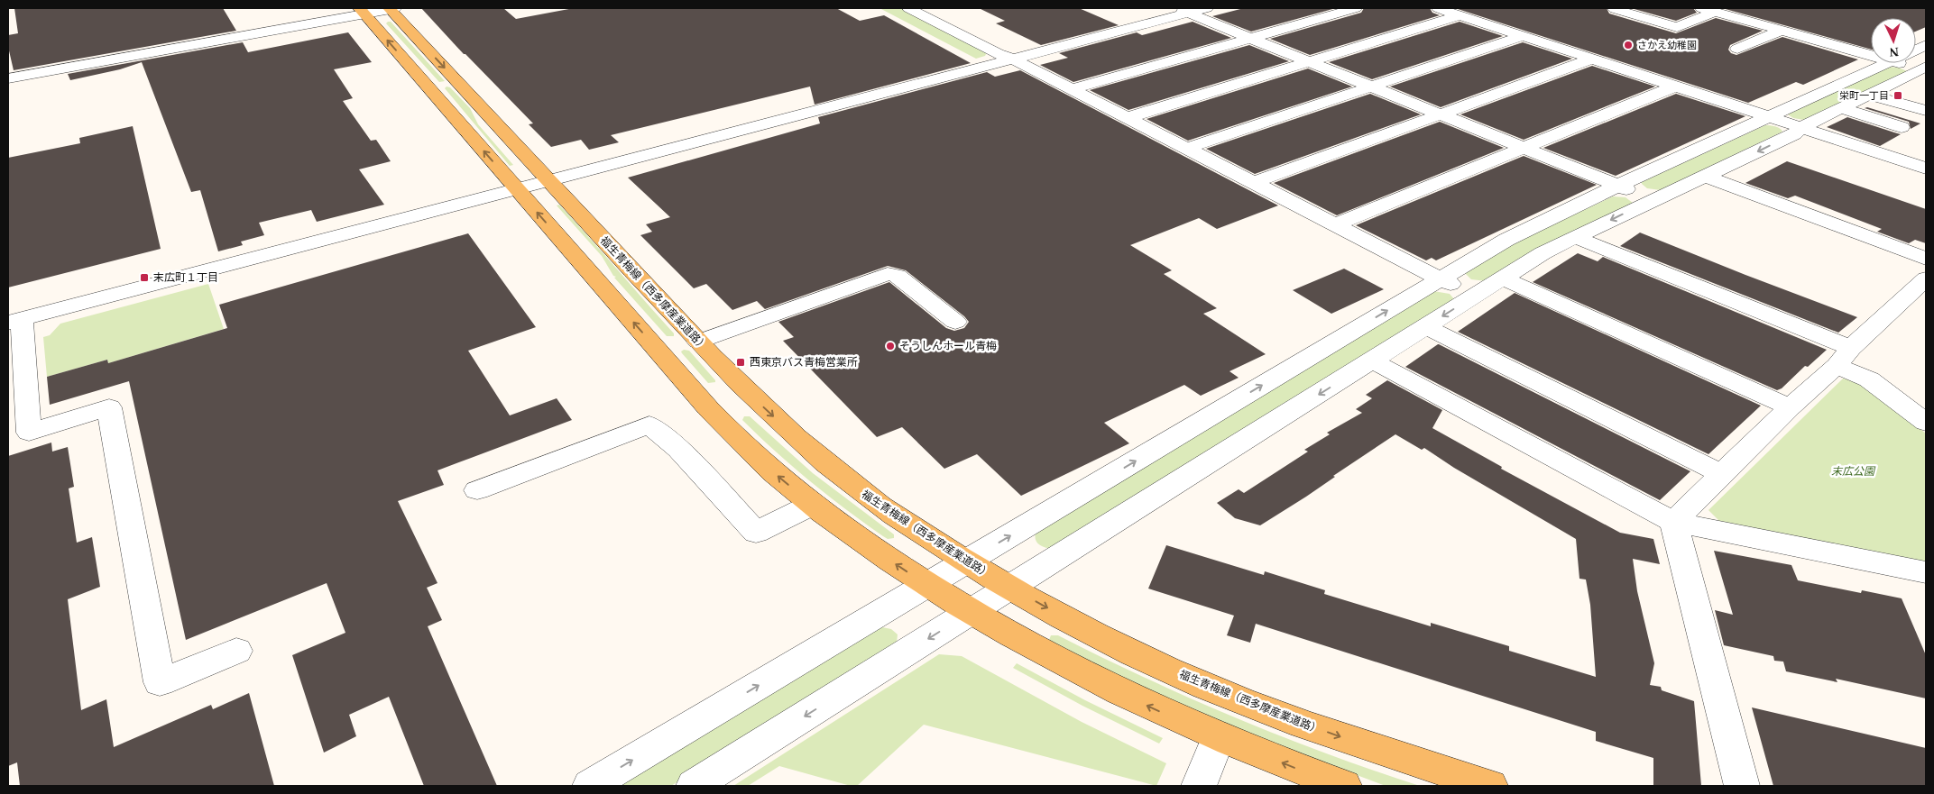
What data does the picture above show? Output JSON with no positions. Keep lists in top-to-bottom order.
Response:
{
  "streets": {
    "main road": ["福生青梅線（西多摩産業道路）"]
  },
  "parks": ["末広公園"],
  "places": {
    "other": ["さかえ幼稚園", "そうしんホール青梅"],
    "transit": ["栄町一丁目", "末広町１丁目", "西東京バス青梅営業所"]
  },
  "north": "bottom"
}
